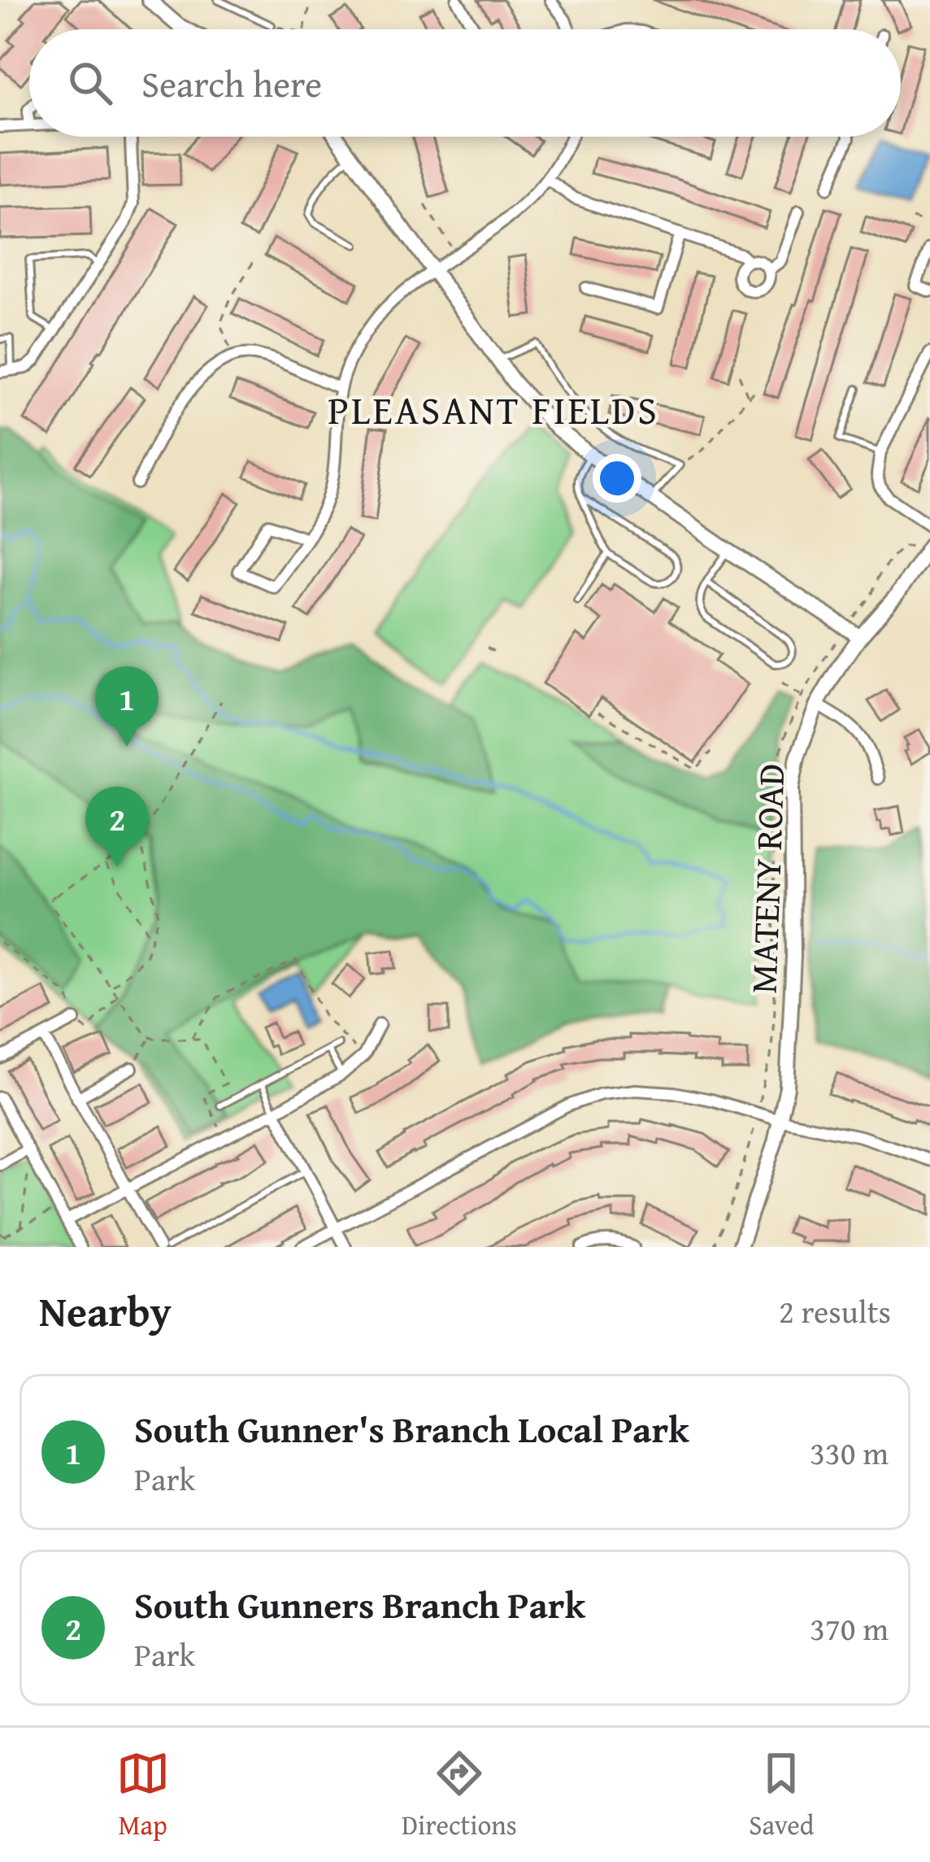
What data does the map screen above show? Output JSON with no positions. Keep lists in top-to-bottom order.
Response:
{
  "streets": {
    "street": ["MATENY ROAD"]
  },
  "districts": ["PLEASANT FIELDS"],
  "page": {
    "search": "Search here",
    "pins": ["1", "2"],
    "heading": ["Nearby", "2 results"],
    "list": [
      {
        "mark": "1",
        "name": "South Gunner's Branch Local Park",
        "note": "Park",
        "value": "330 m"
      },
      {
        "mark": "2",
        "name": "South Gunners Branch Park",
        "note": "Park",
        "value": "370 m"
      }
    ],
    "nav": ["Map", "Directions", "Saved"]
  }
}
